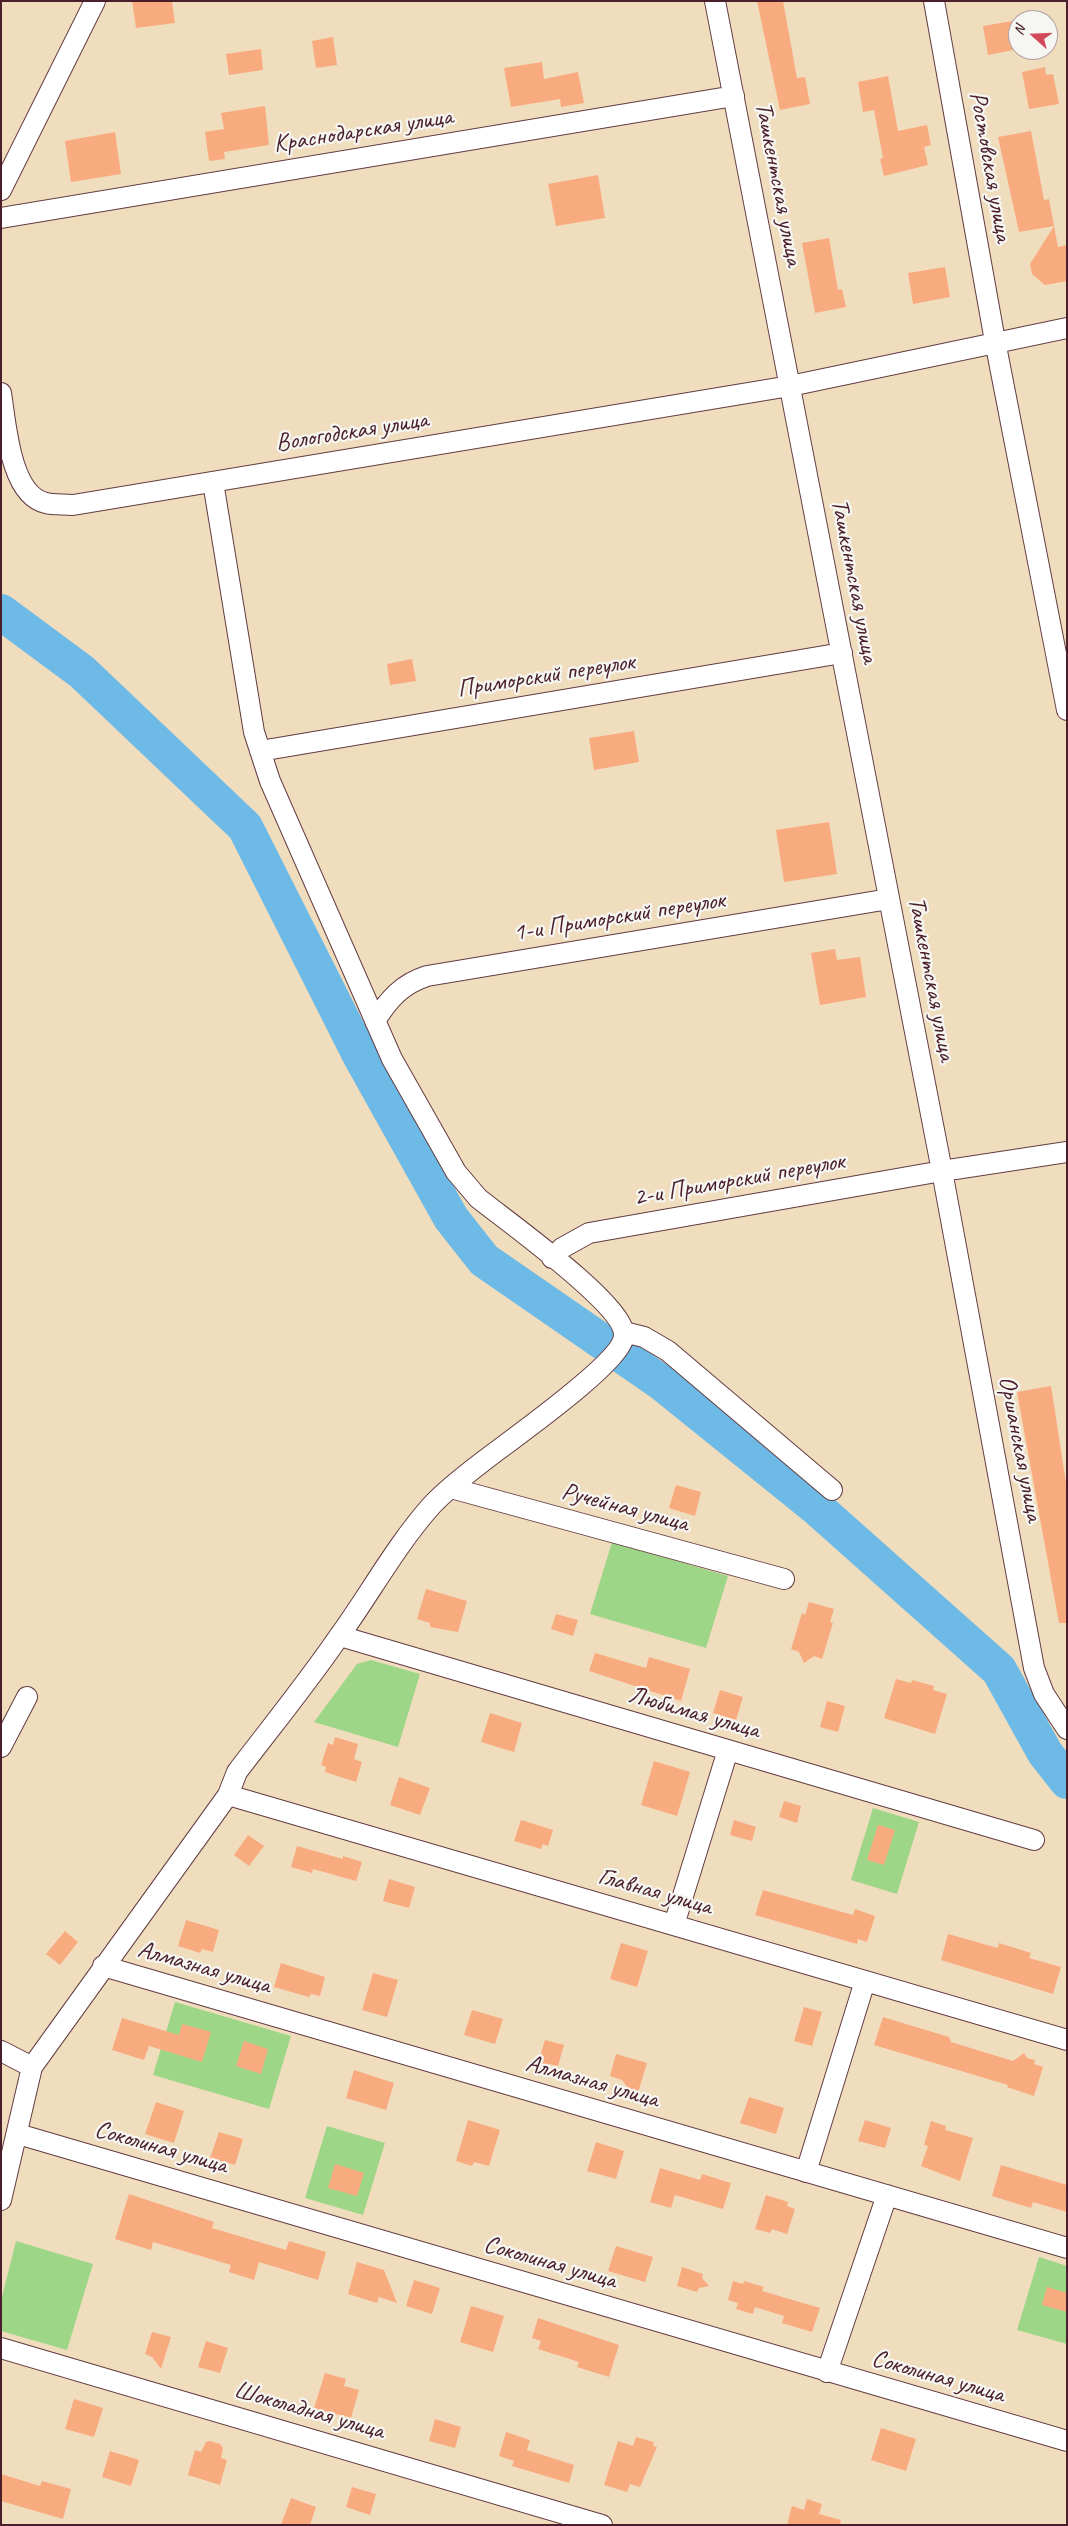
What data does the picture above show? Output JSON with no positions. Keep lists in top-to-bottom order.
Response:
{
  "streets": {
    "street": [
      "Краснодарская улица",
      "Ростовская улица",
      "Ташкентская улица",
      "Вологодская улица",
      "Приморский переулок",
      "1-и Приморский переулок",
      "2-и Приморский переулок",
      "Оршанская улица",
      "Ручейная улица",
      "Любимая улица",
      "Главная улица",
      "Алмазная улица",
      "Соколиная улица",
      "Шоколадная улица"
    ]
  },
  "crossings": [
    ["Краснодарская улица", "Ташкентская улица"],
    ["Ростовская улица", "Вологодская улица"],
    ["Ташкентская улица", "Вологодская улица"],
    ["Ташкентская улица", "Приморский переулок"],
    ["Ташкентская улица", "1-и Приморский переулок"],
    ["Ташкентская улица", "2-и Приморский переулок"],
    ["Ташкентская улица", "Оршанская улица"],
    ["2-и Приморский переулок", "Оршанская улица"]
  ],
  "north": "left"
}
